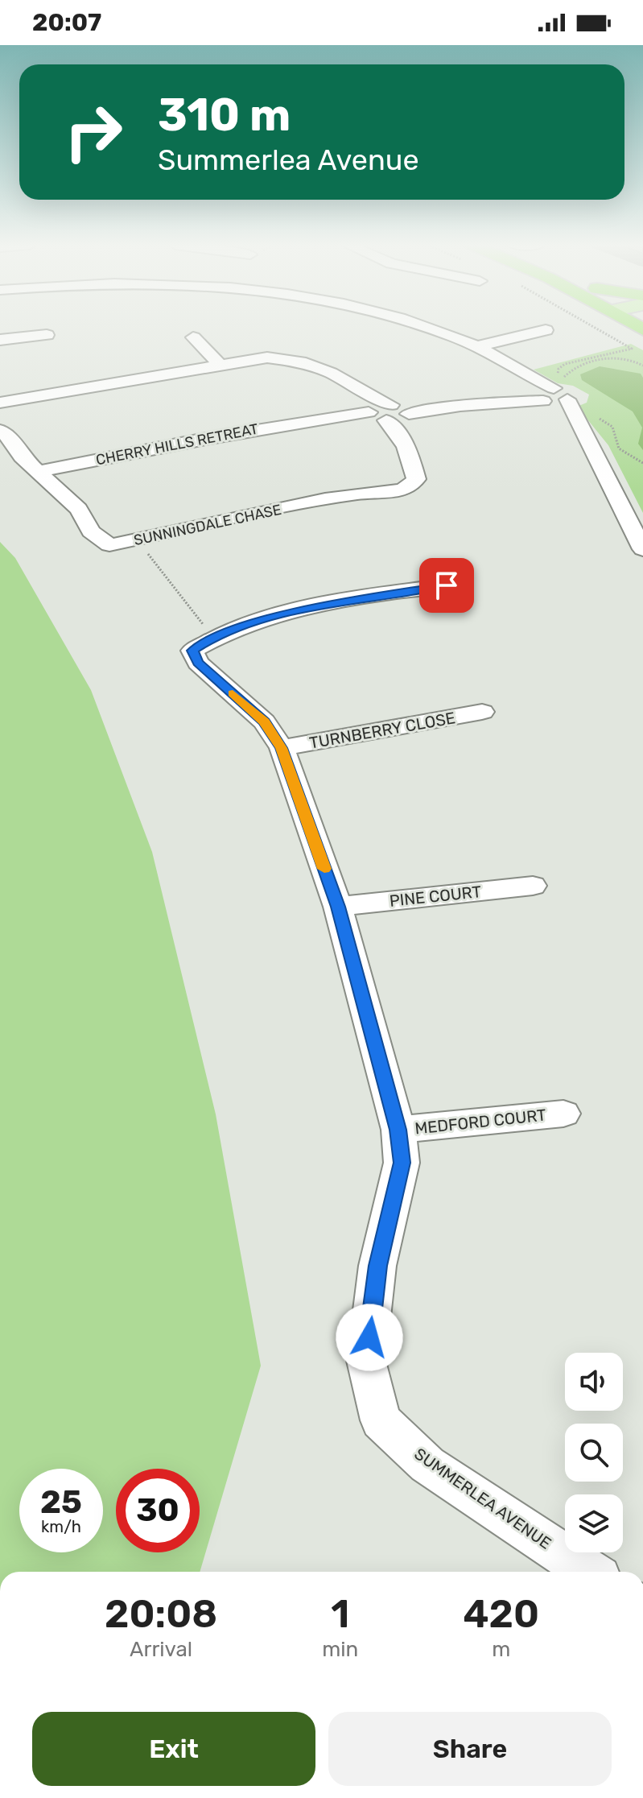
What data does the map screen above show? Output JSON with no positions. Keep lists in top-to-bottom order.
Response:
{
  "streets": {
    "street": [
      "CHERRY HILLS RETREAT",
      "SUNNINGDALE CHASE",
      "TURNBERRY CLOSE",
      "PINE COURT",
      "MEDFORD COURT",
      "SUMMERLEA AVENUE"
    ]
  },
  "crossings": [
    ["CHERRY HILLS RETREAT", "SUNNINGDALE CHASE"],
    ["TURNBERRY CLOSE", "SUMMERLEA AVENUE"],
    ["PINE COURT", "SUMMERLEA AVENUE"],
    ["MEDFORD COURT", "SUMMERLEA AVENUE"]
  ],
  "page": {
    "status": "20:07",
    "turn": ["310 m", "Summerlea Avenue"],
    "speed": "25 km/h",
    "limit": "30",
    "eta": [
      "20:08",
      "Arrival",
      "1",
      "min",
      "420",
      "m"
    ],
    "buttons": ["Exit", "Share"]
  }
}
